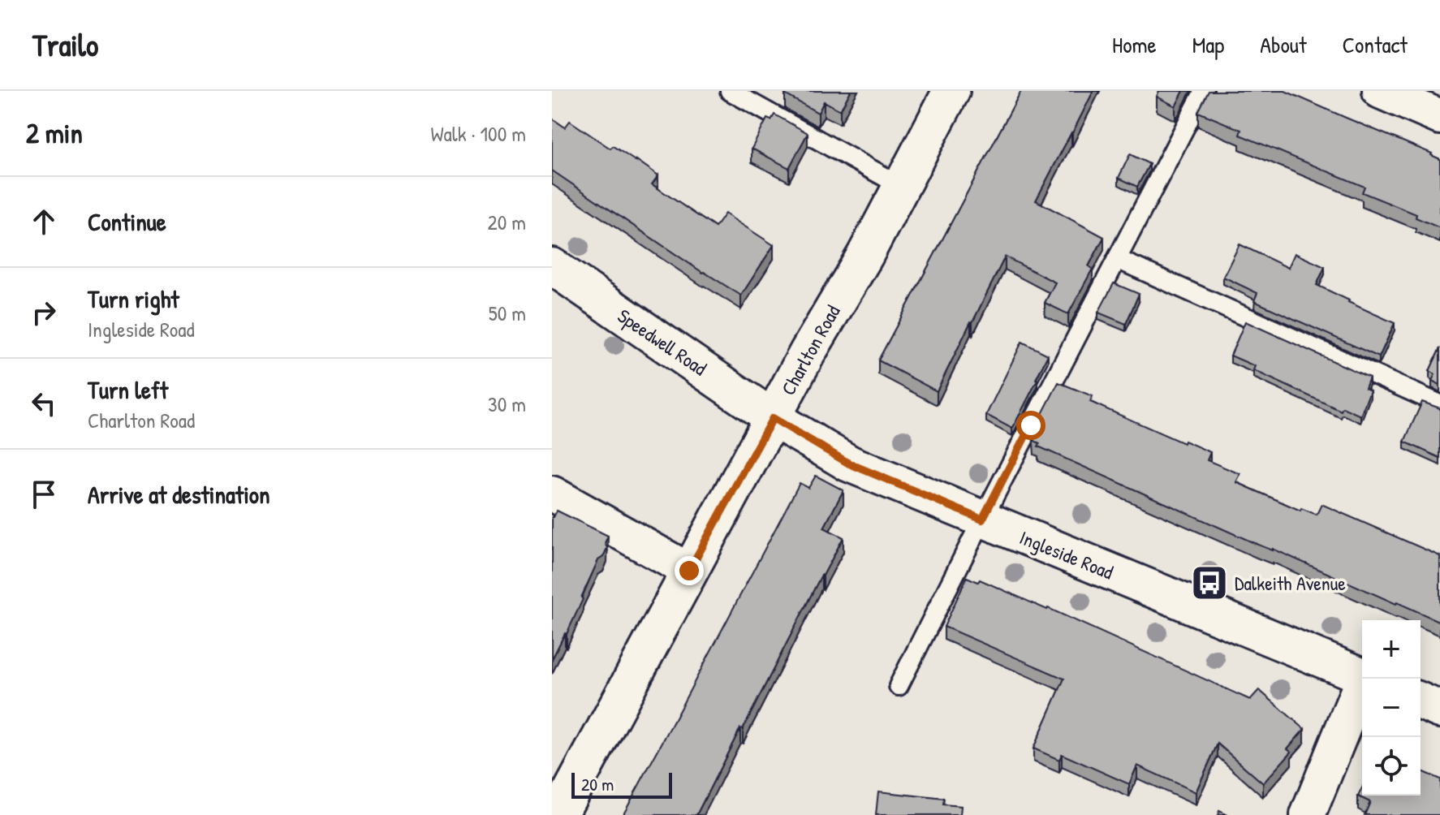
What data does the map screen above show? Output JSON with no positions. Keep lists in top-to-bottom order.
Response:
{
  "streets": {
    "street": ["Speedwell Road", "Charlton Road", "Ingleside Road"]
  },
  "crossings": [
    ["Speedwell Road", "Charlton Road"],
    ["Speedwell Road", "Ingleside Road"],
    ["Charlton Road", "Ingleside Road"]
  ],
  "places": {
    "bus stop": ["Dalkeith Avenue"]
  },
  "scale_bar": "20 m",
  "page": {
    "header": "Trailo",
    "nav": [
      "Home",
      "Map",
      "About",
      "Contact"
    ],
    "heading": ["2 min", "Walk · 100 m"],
    "list": [
      ["Continue", "20 m"],
      ["Turn right", "Ingleside Road", "50 m"],
      ["Turn left", "Charlton Road", "30 m"],
      "Arrive at destination"
    ],
    "map_buttons": ["+", "−"],
    "scale": "20 m"
  }
}
